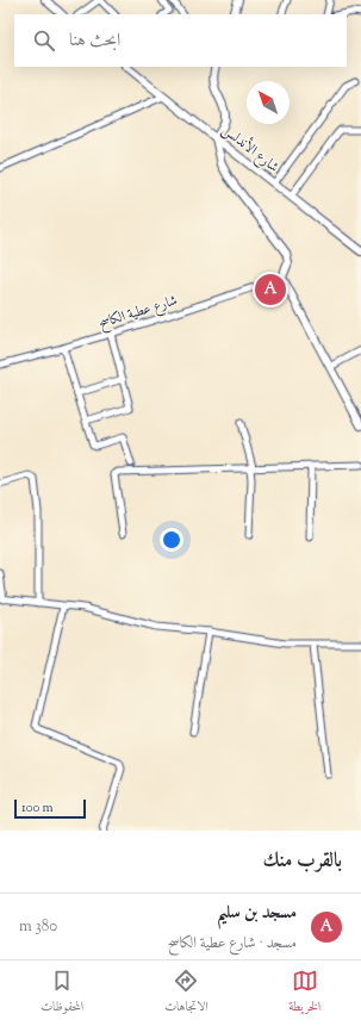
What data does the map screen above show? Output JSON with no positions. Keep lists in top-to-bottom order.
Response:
{
  "streets": {
    "main road": ["شارع الأندلس"],
    "street": ["شارع عطية الكاسح"]
  },
  "scale_bar": "100 m",
  "north": "top left",
  "page": {
    "search": "ابحث هنا",
    "pins": "A",
    "scale": "100 m",
    "heading": "بالقرب منك",
    "list": [
      {
        "mark": "A",
        "name": "مسجد بن سليم",
        "note": "مسجد · شارع عطية الكاسح",
        "value": "380 m"
      }
    ],
    "nav": ["الخريطة", "الاتجاهات", "المحفوظات"]
  }
}
